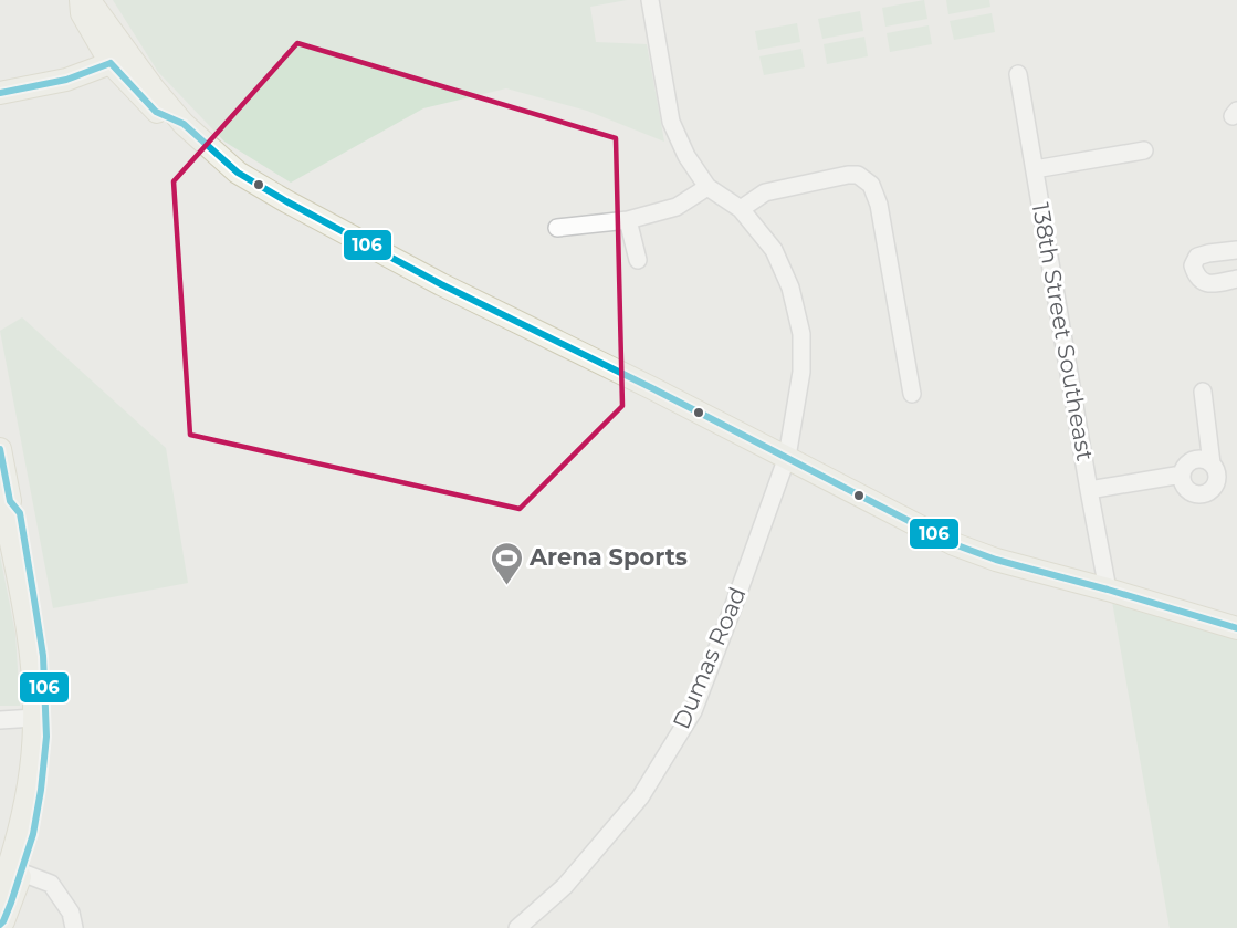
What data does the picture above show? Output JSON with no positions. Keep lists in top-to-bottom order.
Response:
{
  "streets": {
    "street": ["138th Street Southeast", "Dumas Road"]
  },
  "places": {
    "sports": ["Arena Sports"]
  },
  "lines": ["transit line 106"]
}
